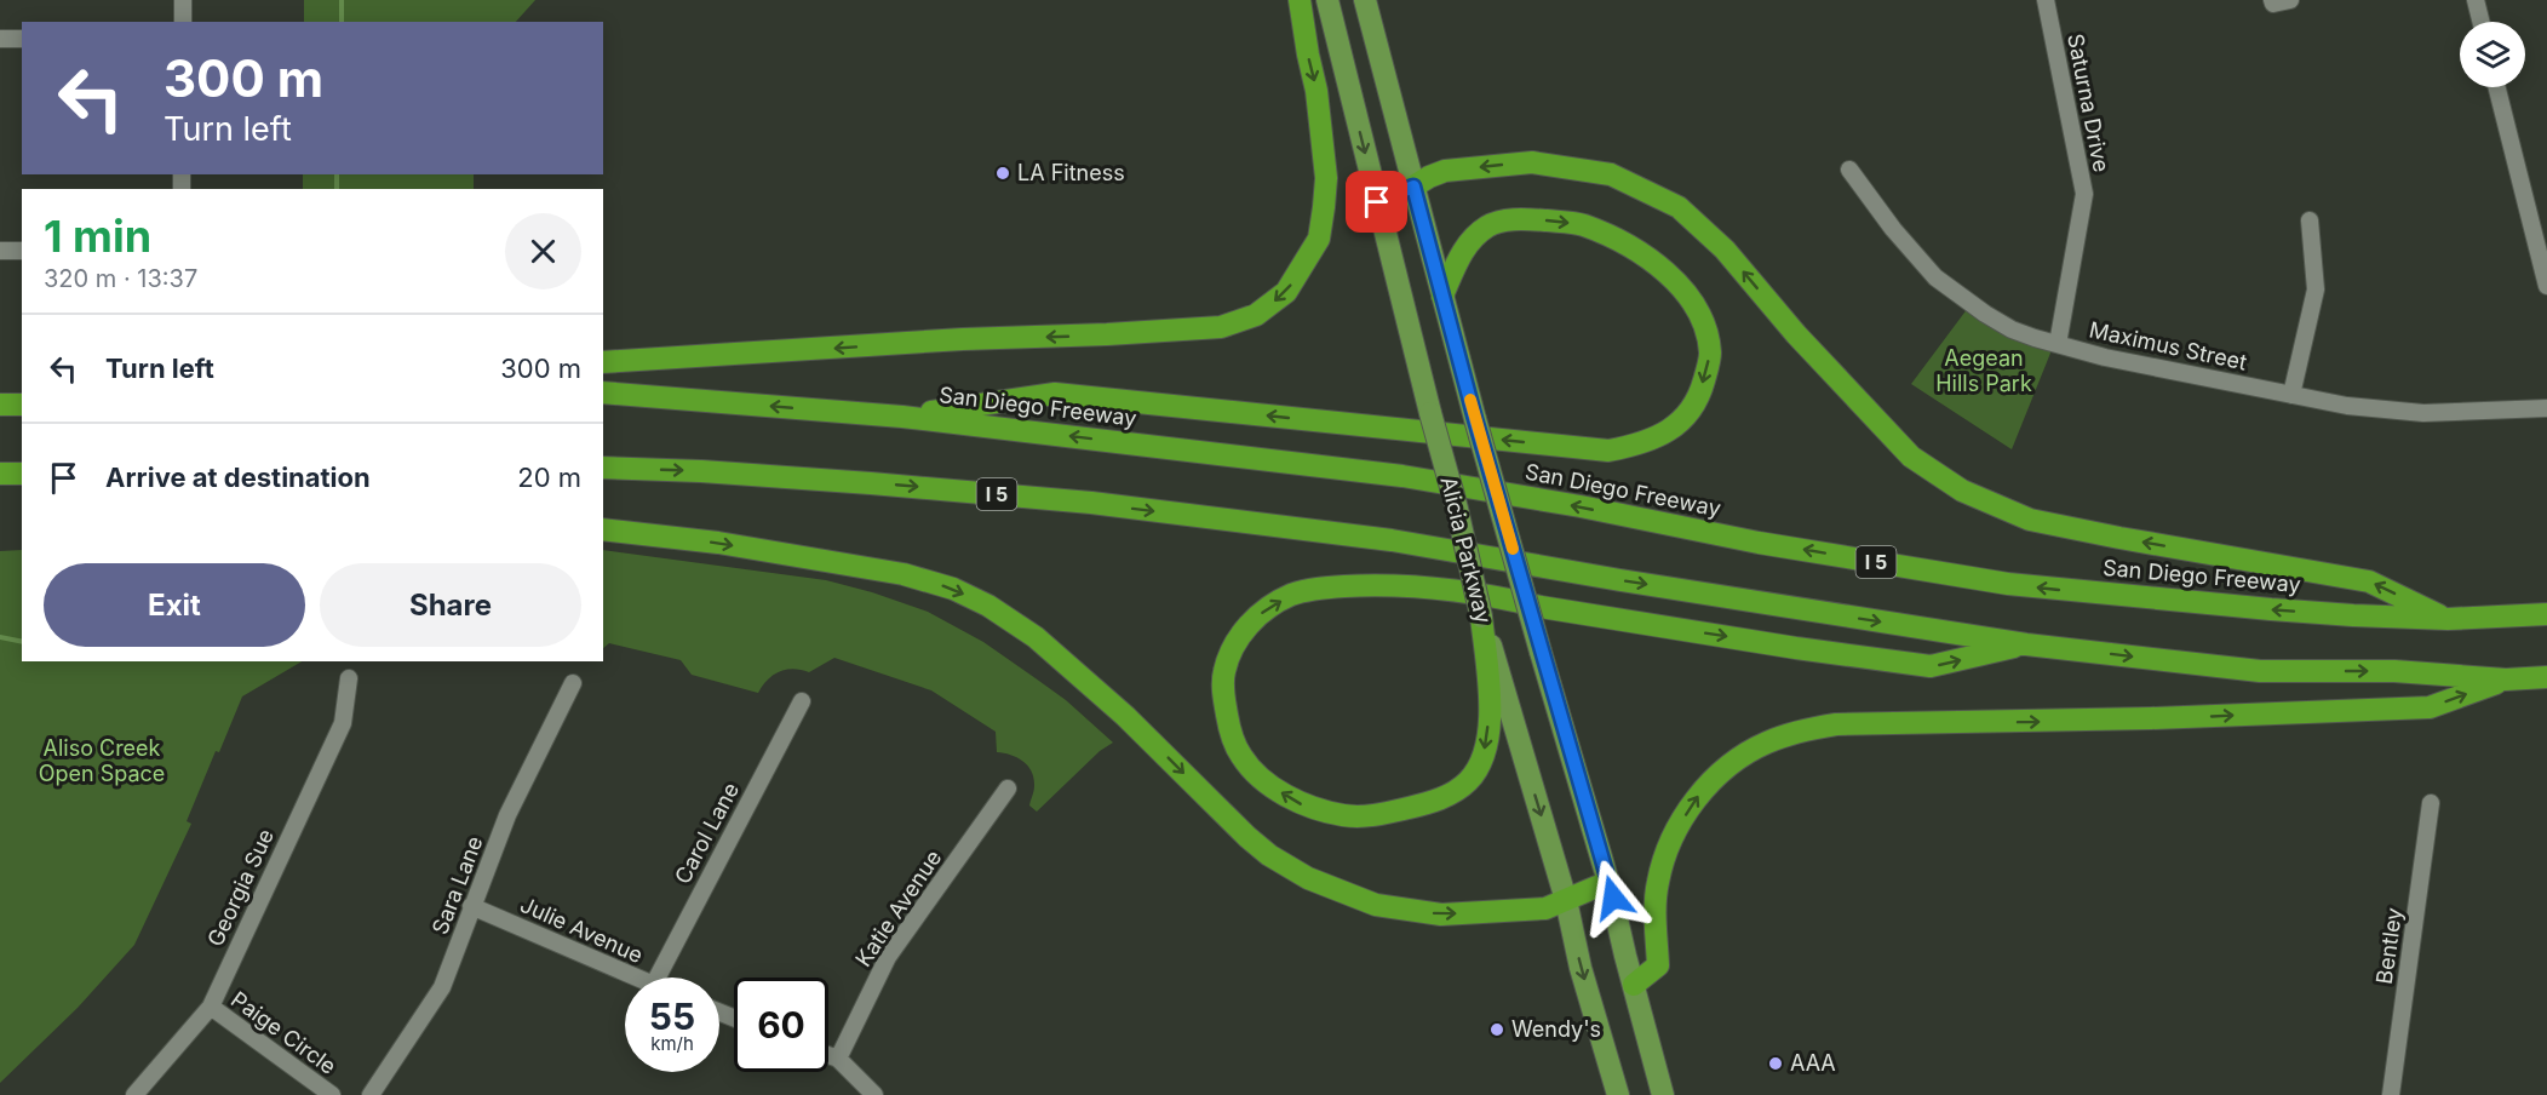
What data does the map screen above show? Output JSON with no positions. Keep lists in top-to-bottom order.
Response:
{
  "streets": {
    "highway": ["San Diego Freeway", "I 5"],
    "main road": ["Alicia Parkway"],
    "street": [
      "Saturna Drive",
      "Maximus Street",
      "Carol Lane",
      "Sara Lane",
      "Georgia Sue",
      "Katie Avenue",
      "Julie Avenue",
      "Bentley",
      "Paige Circle"
    ]
  },
  "crossings": [
    ["Saturna Drive", "Maximus Street"],
    ["Sara Lane", "Julie Avenue"],
    ["Georgia Sue", "Paige Circle"]
  ],
  "parks": ["Aegean Hills Park", "Aliso Creek Open Space"],
  "places": ["LA Fitness", "Wendy's", "AAA"],
  "page": {
    "turn": ["300 m", "Turn left"],
    "heading": ["1 min", "320 m · 13:37"],
    "list": [
      {
        "name": "Turn left",
        "value": "300 m"
      },
      {
        "name": "Arrive at destination",
        "value": "20 m"
      }
    ],
    "buttons": ["Exit", "Share"],
    "speed": "55 km/h",
    "limit": "60"
  }
}
